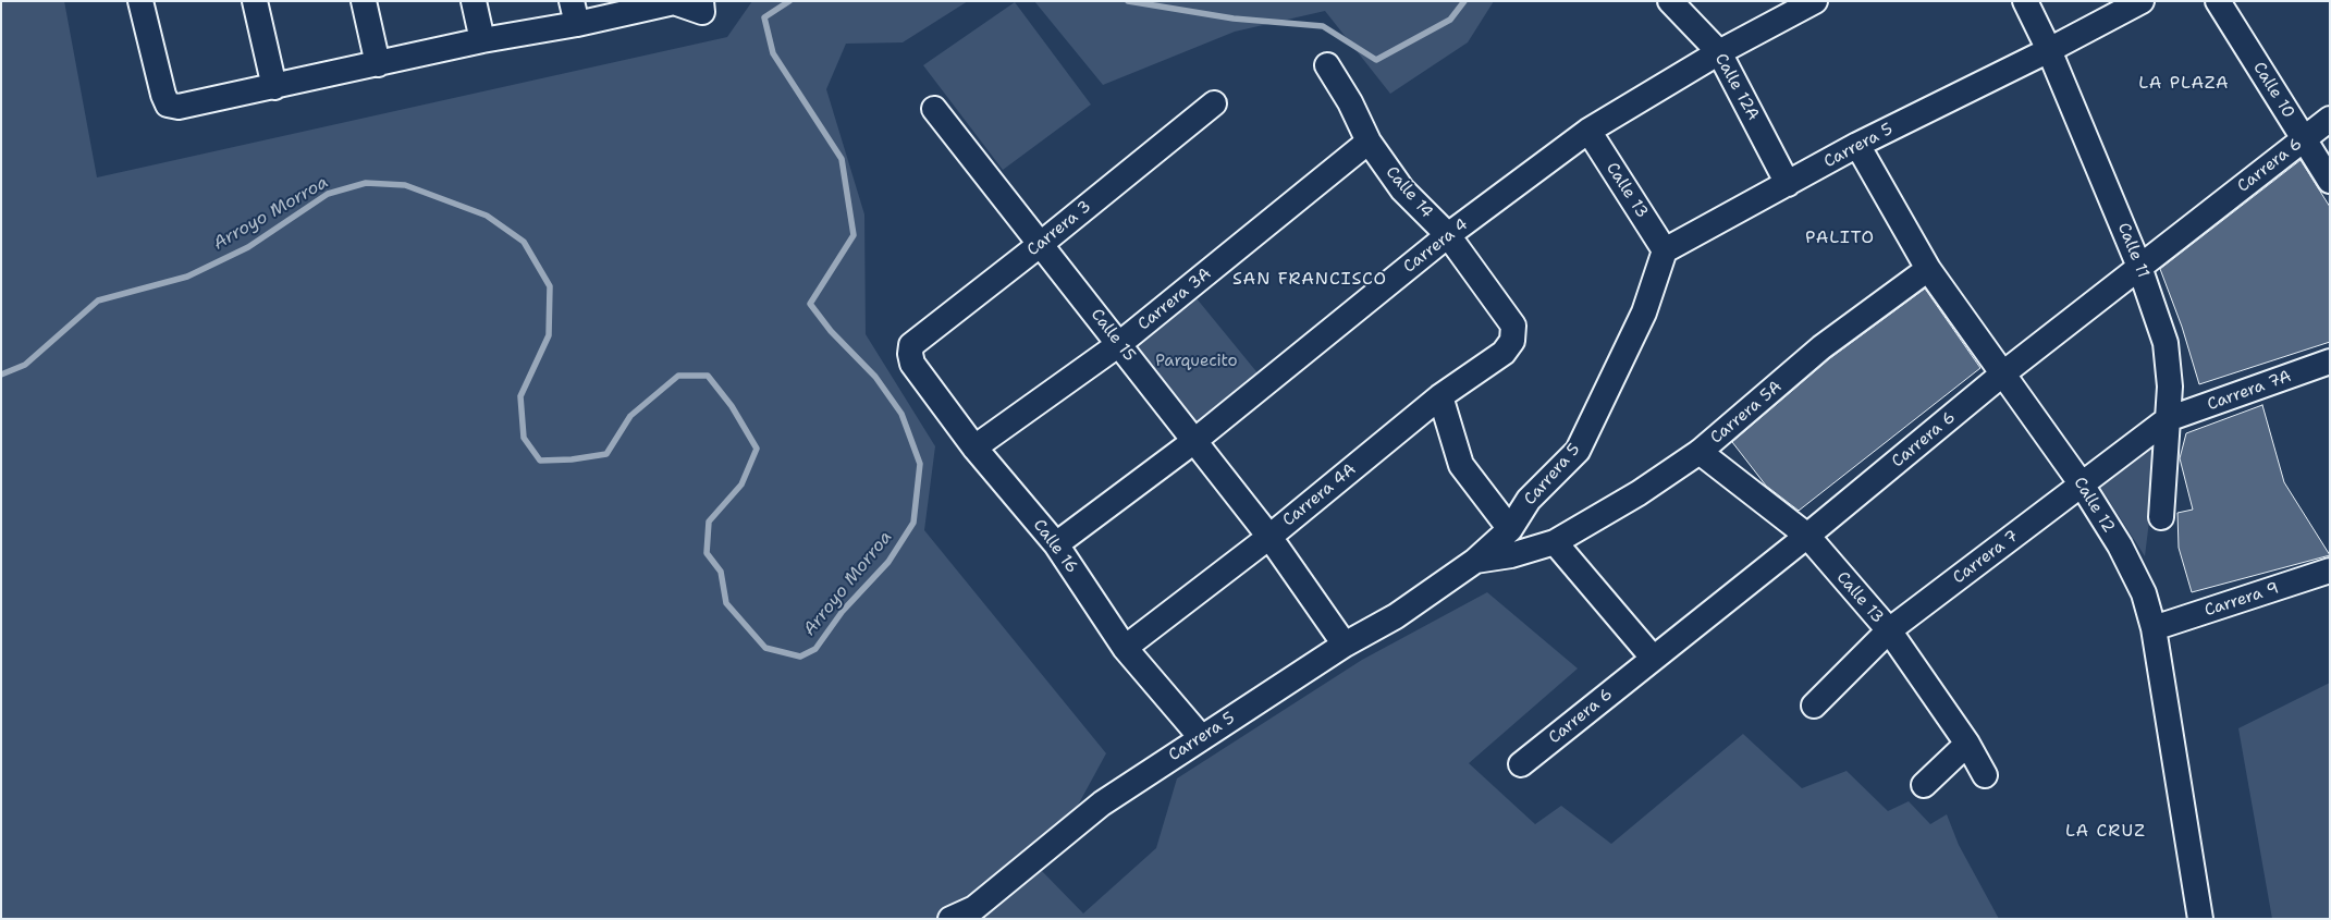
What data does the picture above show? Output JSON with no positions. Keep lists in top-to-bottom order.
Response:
{
  "streets": {
    "street": [
      "Calle 12A",
      "Calle 10",
      "Carrera 5",
      "Carrera 6",
      "Calle 13",
      "Calle 14",
      "Carrera 3",
      "Carrera 4",
      "Calle 11",
      "Carrera 3A",
      "Calle 15",
      "Carrera 7A",
      "Carrera 5A",
      "Carrera 4A",
      "Calle 12",
      "Calle 16",
      "Carrera 7",
      "Carrera 9"
    ]
  },
  "crossings": [
    ["Calle 12A", "Carrera 5"],
    ["Calle 12A", "Carrera 4"],
    ["Calle 10", "Carrera 6"],
    ["Carrera 5", "Calle 13"],
    ["Carrera 5", "Calle 11"],
    ["Carrera 5", "Calle 15"],
    ["Carrera 5", "Carrera 5A"],
    ["Carrera 5", "Calle 12"],
    ["Carrera 5", "Calle 16"],
    ["Carrera 6", "Calle 13"],
    ["Carrera 6", "Calle 11"],
    ["Carrera 6", "Calle 12"],
    ["Calle 13", "Carrera 4"],
    ["Calle 13", "Carrera 5A"],
    ["Calle 13", "Carrera 7"],
    ["Calle 14", "Carrera 4"],
    ["Calle 14", "Carrera 3A"],
    ["Calle 14", "Carrera 4A"],
    ["Carrera 3", "Calle 15"],
    ["Carrera 3", "Calle 16"],
    ["Carrera 4", "Calle 15"],
    ["Carrera 4", "Calle 16"],
    ["Calle 11", "Carrera 7A"],
    ["Calle 11", "Carrera 7"],
    ["Carrera 3A", "Calle 15"],
    ["Carrera 3A", "Calle 16"],
    ["Calle 15", "Carrera 4A"],
    ["Carrera 7A", "Carrera 7"],
    ["Carrera 5A", "Calle 12"],
    ["Carrera 4A", "Calle 16"],
    ["Calle 12", "Carrera 7"],
    ["Calle 12", "Carrera 9"]
  ],
  "districts": [
    "LA PLAZA",
    "PALITO",
    "SAN FRANCISCO",
    "LA CRUZ"
  ],
  "water": ["Arroyo Morroa"],
  "parks": ["Parquecito"]
}
